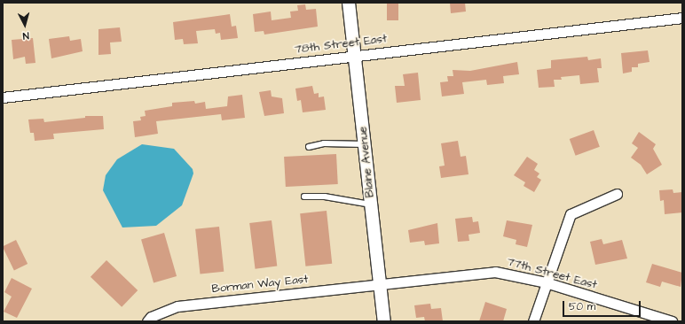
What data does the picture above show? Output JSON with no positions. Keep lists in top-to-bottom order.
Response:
{
  "streets": {
    "street": [
      "78th Street East",
      "Blaine Avenue",
      "77th Street East",
      "Borman Way East"
    ]
  },
  "crossings": [
    ["78th Street East", "Blaine Avenue"],
    ["Blaine Avenue", "77th Street East"],
    ["Blaine Avenue", "Borman Way East"],
    ["77th Street East", "Borman Way East"]
  ],
  "scale_bar": "50 m",
  "north": "bottom"
}
